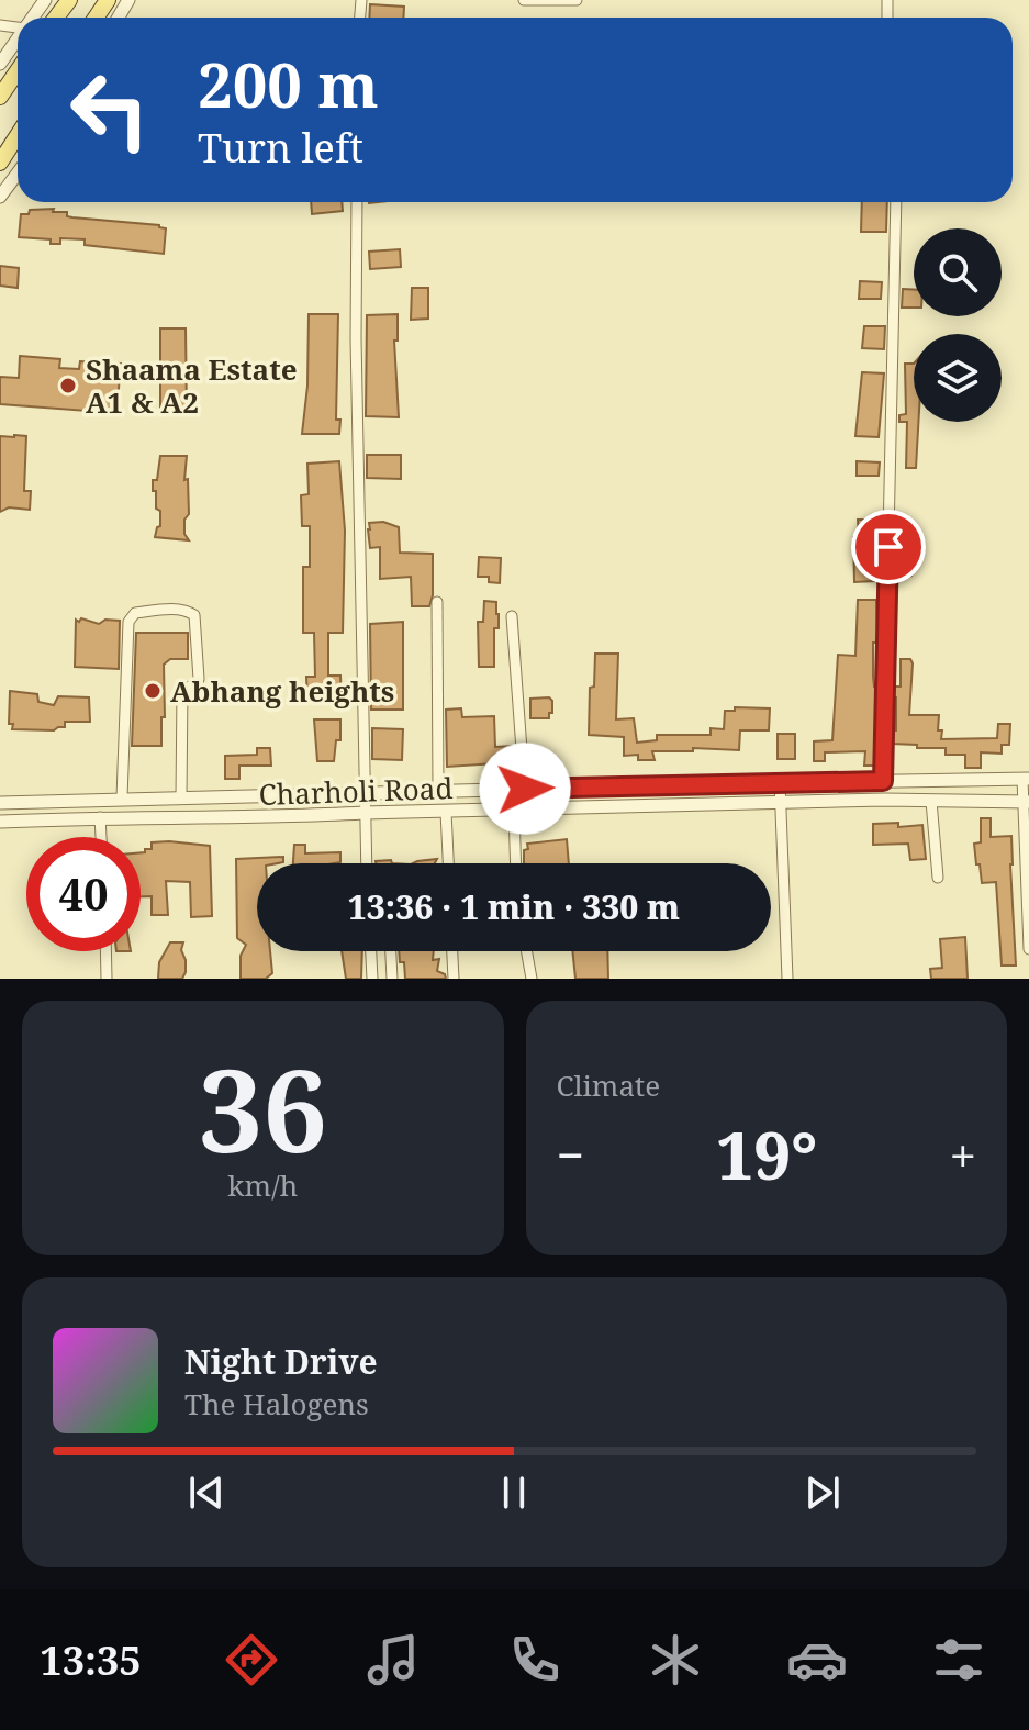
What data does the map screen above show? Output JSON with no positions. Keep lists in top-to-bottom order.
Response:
{
  "streets": {
    "street": ["Charholi Road"]
  },
  "places": ["Shaama Estate A1 & A2", "Abhang heights"],
  "page": {
    "turn": ["200 m", "Turn left"],
    "limit": "40",
    "trip": "13:36 · 1 min · 330 m",
    "tile": [
      ["36", "km/h"],
      "Climate"
    ],
    "heat": ["−", "19°", "+"],
    "song": ["Night Drive", "The Halogens"],
    "tabs": "13:35"
  }
}
